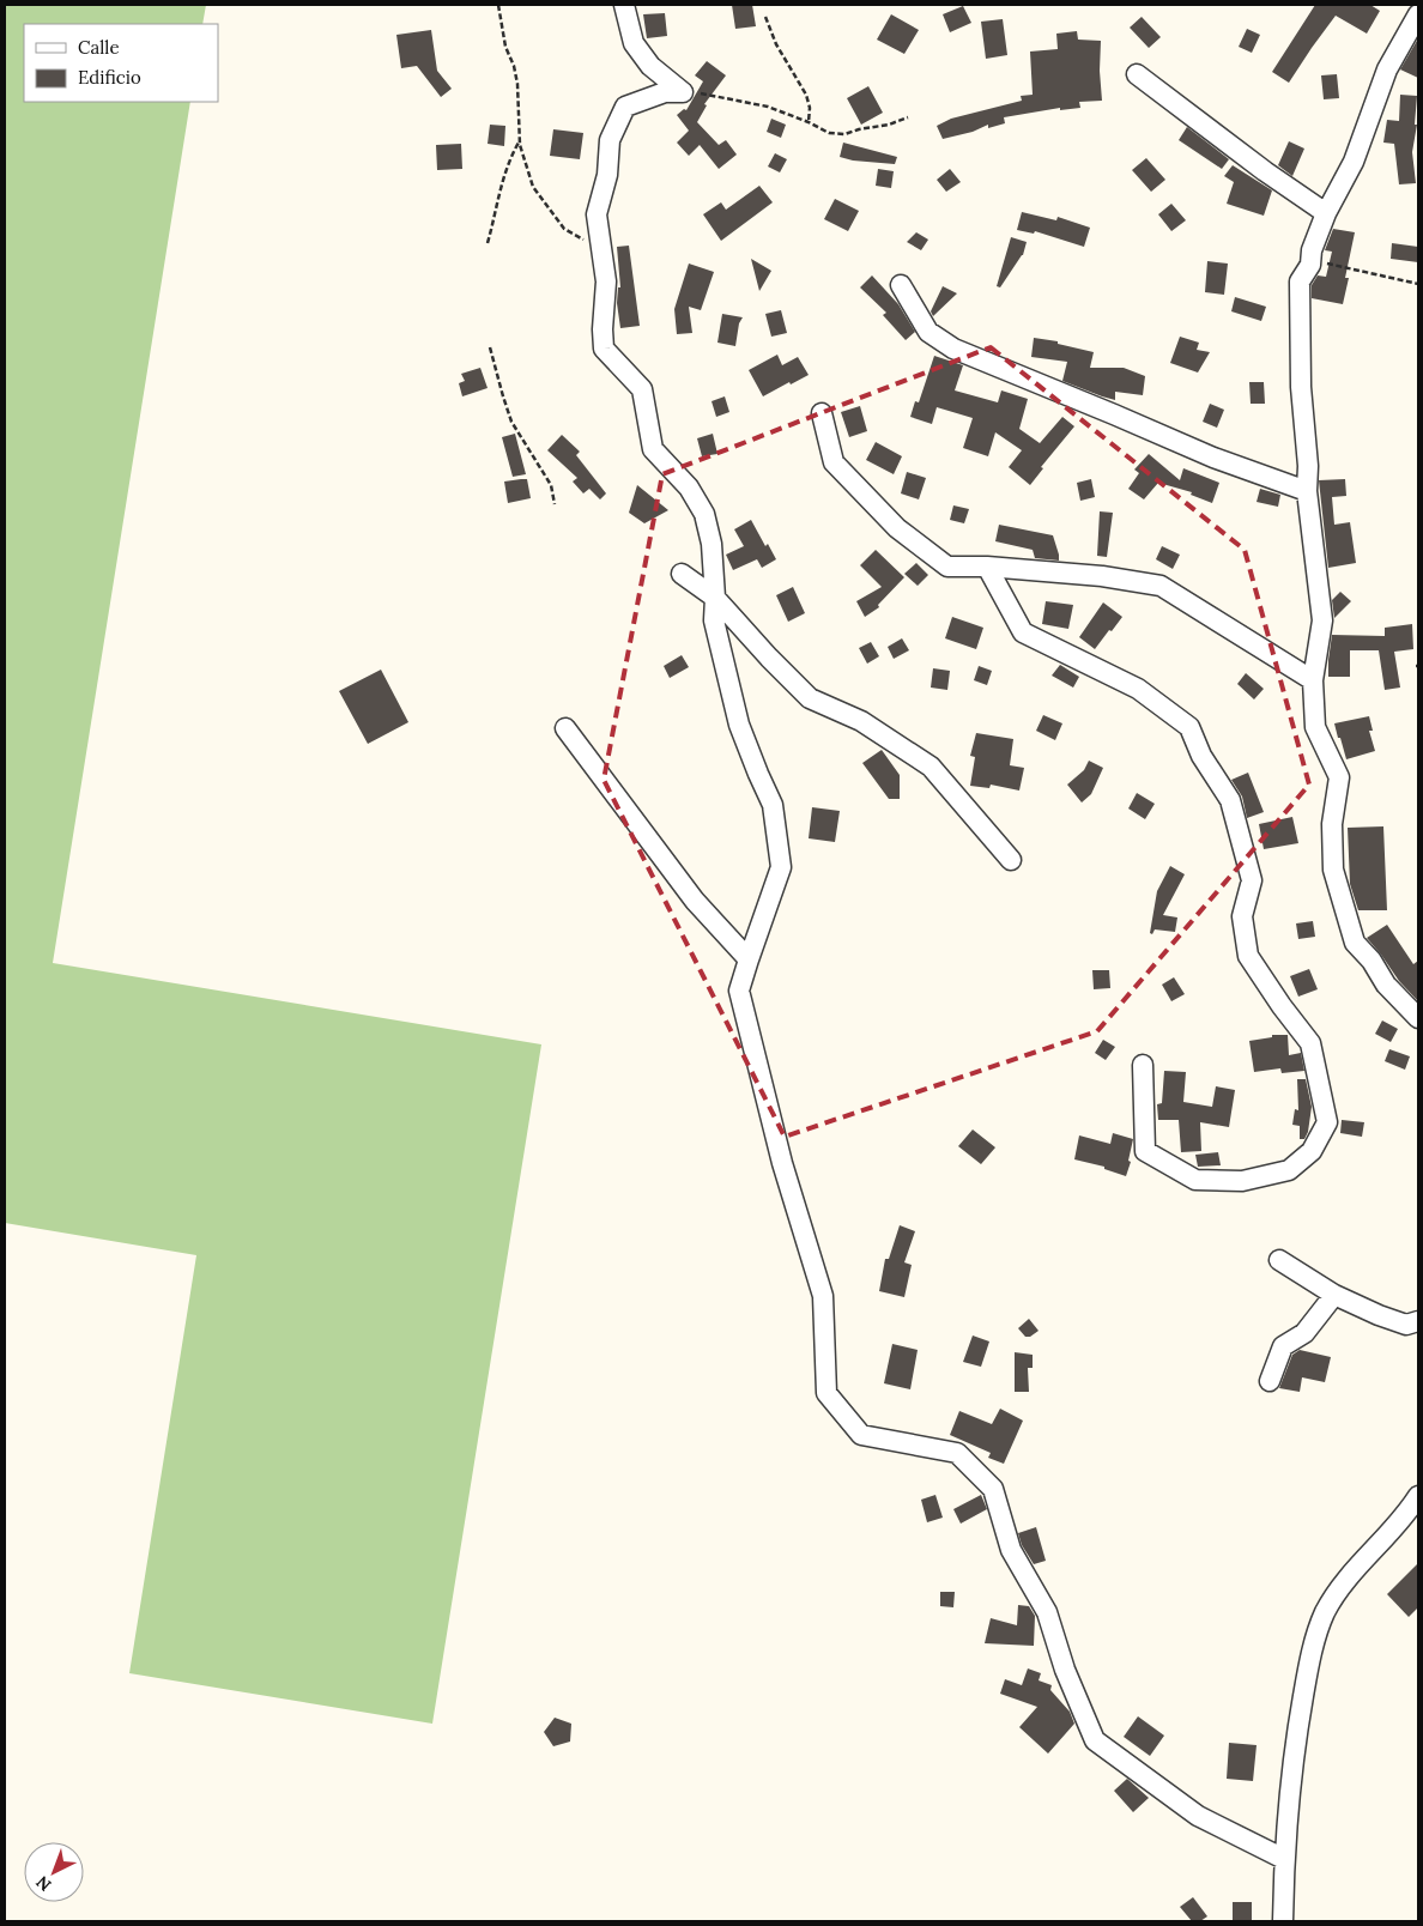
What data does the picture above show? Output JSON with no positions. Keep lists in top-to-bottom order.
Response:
{
  "legend": ["Calle", "Edificio"],
  "north": "bottom left"
}
